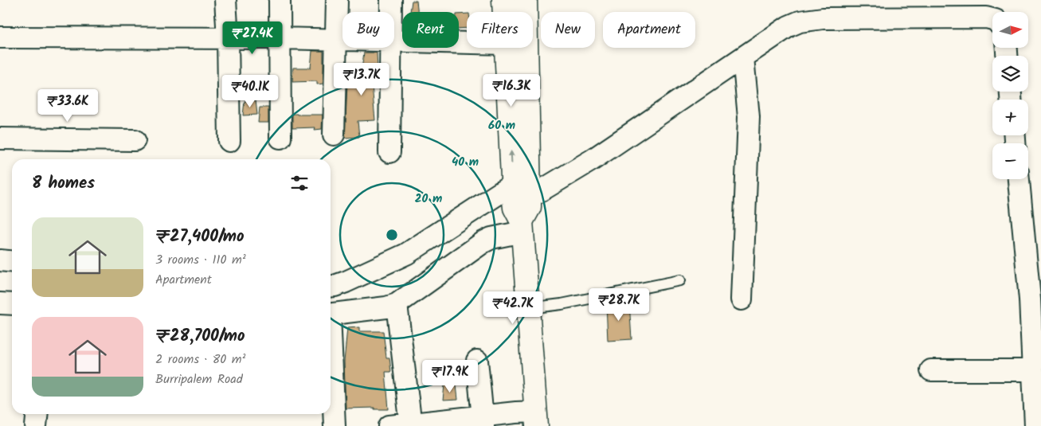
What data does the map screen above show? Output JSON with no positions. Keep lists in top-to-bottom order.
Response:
{
  "north": "right",
  "page": {
    "map_buttons": ["+", "−"],
    "chip": [
      "Buy",
      "Rent",
      "Filters",
      "New",
      "Apartment"
    ],
    "price": [
      "₹27.4K",
      "₹13.7K",
      "₹16.3K",
      "₹40.1K",
      "₹33.6K",
      "₹28.7K",
      "₹42.7K",
      "₹17.9K"
    ],
    "heading": "8 homes",
    "list": [
      {
        "name": "₹27,400/mo",
        "note": "3 rooms · 110 m² · Apartment"
      },
      {
        "name": "₹28,700/mo",
        "note": "2 rooms · 80 m² · Burripalem Road"
      }
    ]
  },
  "rings": ["60 m", "40 m", "20 m"]
}
